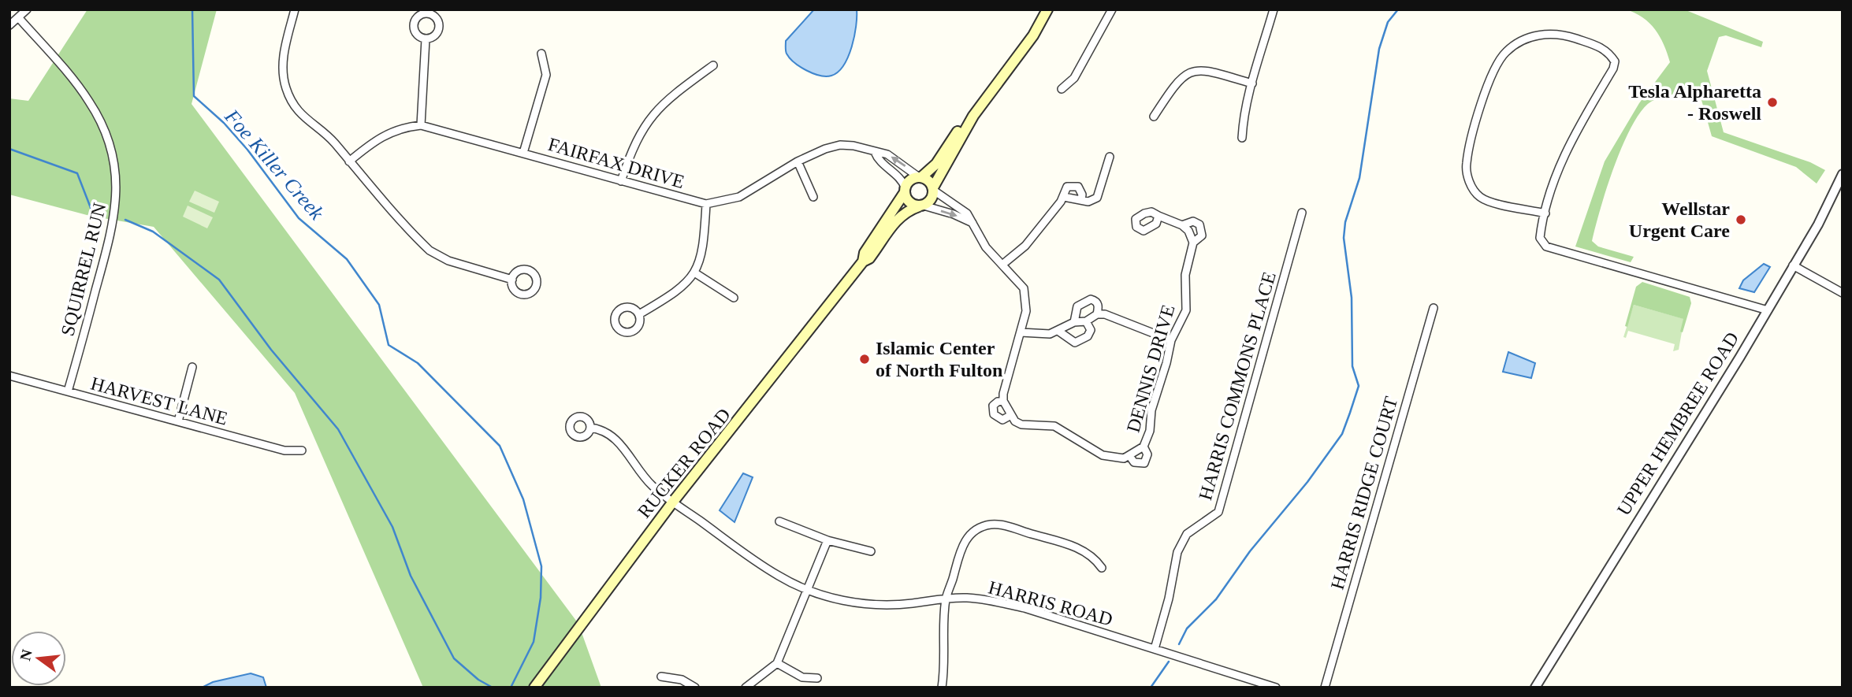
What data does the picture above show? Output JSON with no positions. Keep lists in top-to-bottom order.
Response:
{
  "streets": {
    "main road": ["RUCKER ROAD"],
    "street": [
      "FAIRFAX DRIVE",
      "SQUIRREL RUN",
      "DENNIS DRIVE",
      "HARRIS COMMONS PLACE",
      "HARVEST LANE",
      "UPPER HEMBREE ROAD",
      "HARRIS RIDGE COURT",
      "HARRIS ROAD"
    ]
  },
  "crossings": [
    ["FAIRFAX DRIVE", "RUCKER ROAD"],
    ["SQUIRREL RUN", "HARVEST LANE"],
    ["HARRIS COMMONS PLACE", "HARRIS ROAD"],
    ["RUCKER ROAD", "HARRIS ROAD"]
  ],
  "water": ["Foe Killer Creek"],
  "places": ["Tesla Alpharetta - Roswell", "Wellstar Urgent Care", "Islamic Center of North Fulton"],
  "north": "left"
}
